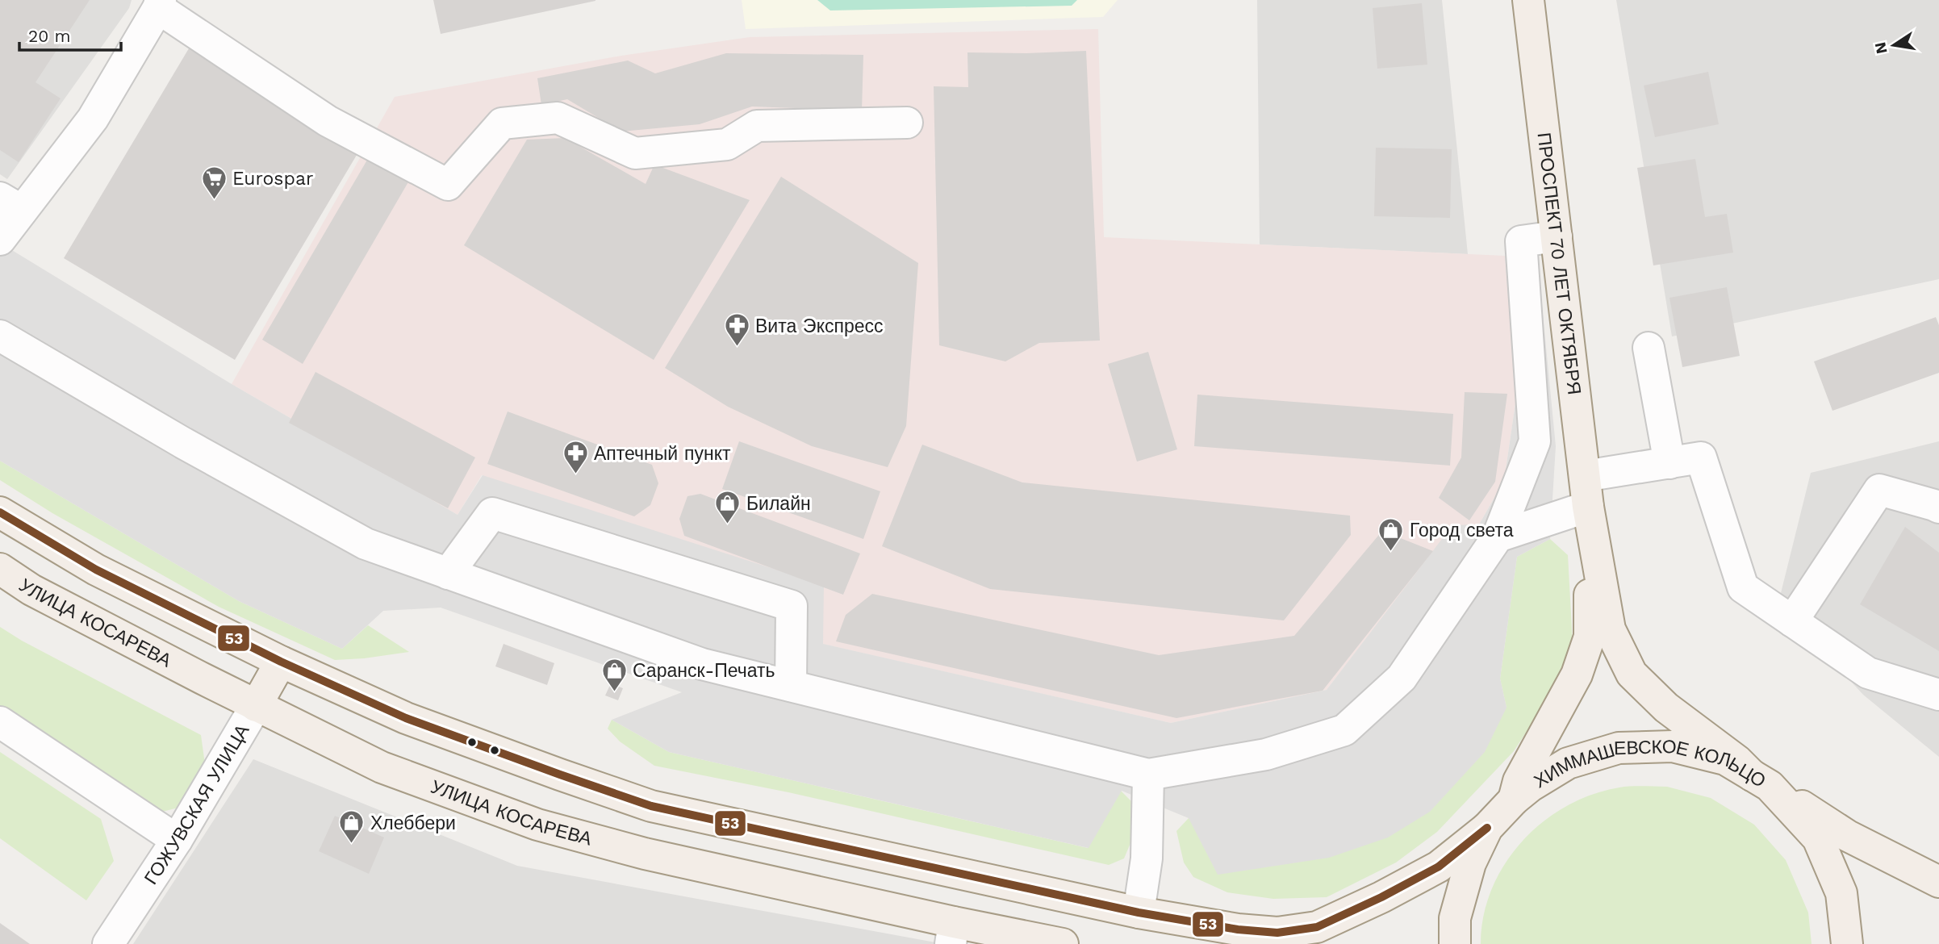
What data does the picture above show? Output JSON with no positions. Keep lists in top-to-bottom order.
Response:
{
  "streets": {
    "main road": [
      "ПРОСПЕКТ 70 ЛЕТ ОКТЯБРЯ",
      "УЛИЦА КОСАРЕВА",
      "ХИММАШЕВСКОЕ КОЛЬЦО",
      "ГОЖУВСКАЯ УЛИЦА"
    ]
  },
  "crossings": [
    ["ПРОСПЕКТ 70 ЛЕТ ОКТЯБРЯ", "ХИММАШЕВСКОЕ КОЛЬЦО"],
    ["УЛИЦА КОСАРЕВА", "ГОЖУВСКАЯ УЛИЦА"]
  ],
  "places": {
    "supermarket": ["Eurospar"],
    "pharmacy": ["Вита Экспресс", "Аптечный пункт"],
    "shop": [
      "Билайн",
      "Город света",
      "Саранск-Печать",
      "Хлеббери"
    ]
  },
  "lines": ["transit line 53"],
  "scale_bar": "20 m",
  "north": "left"
}
